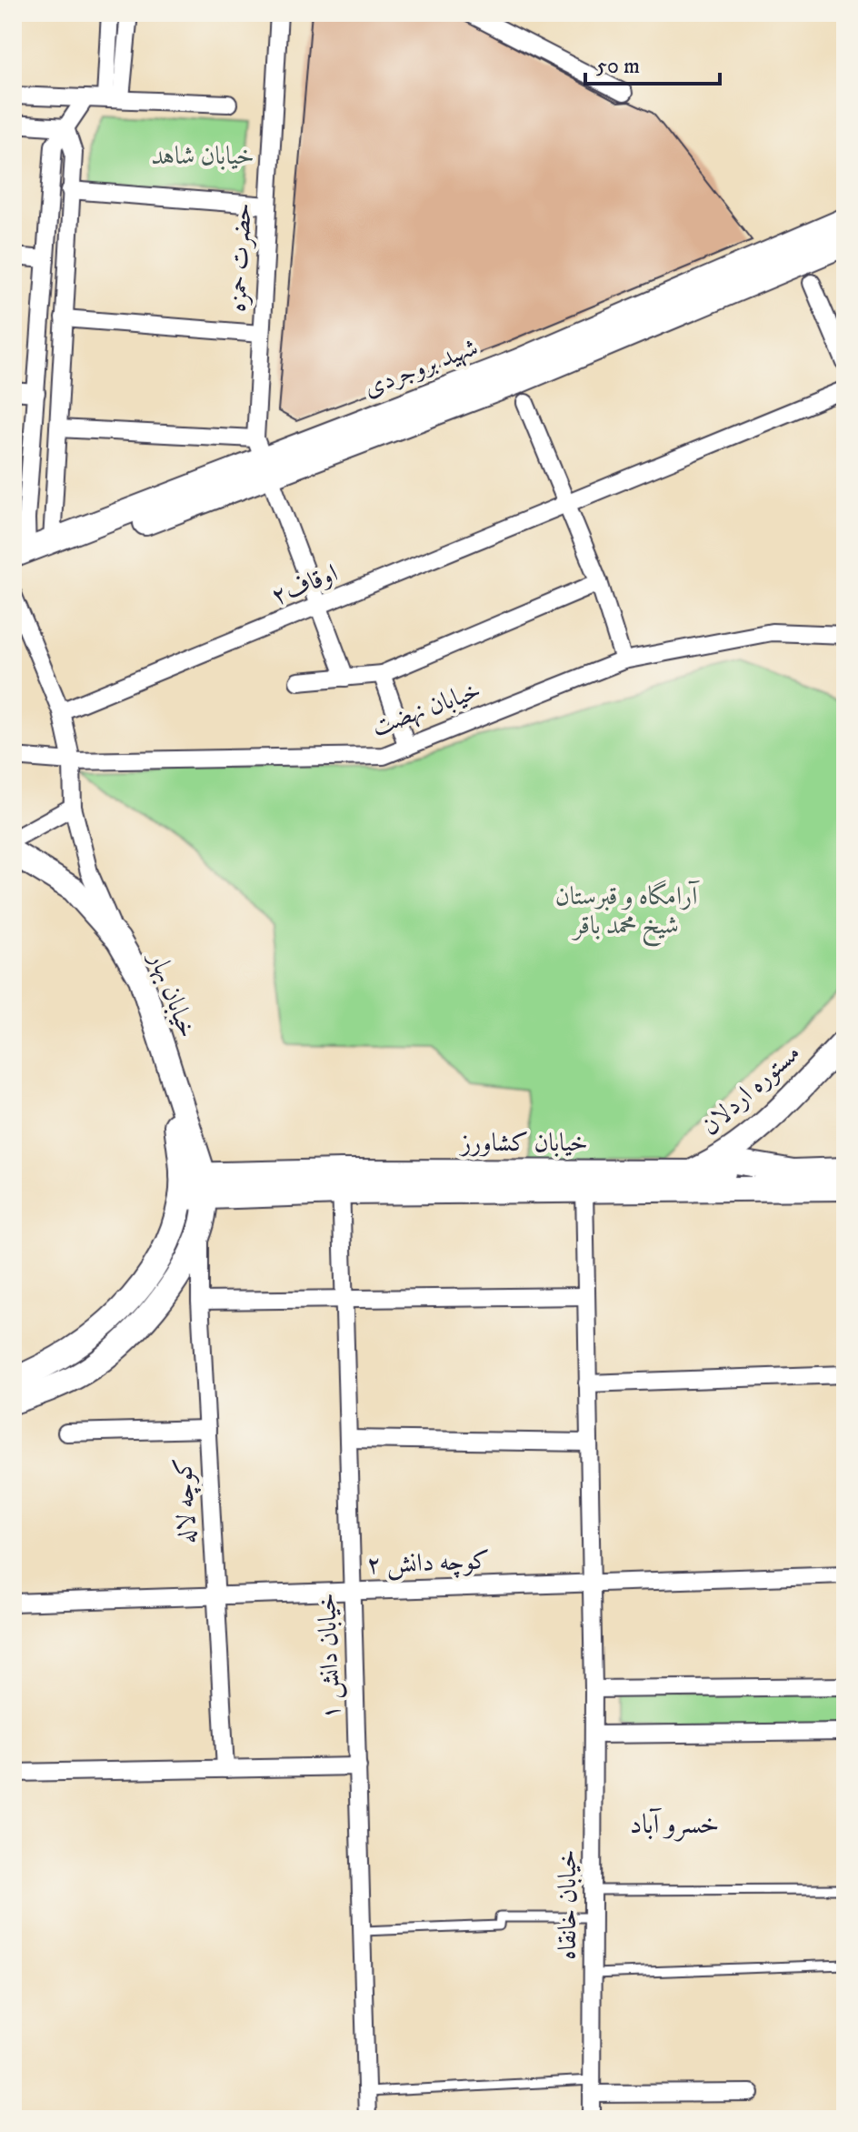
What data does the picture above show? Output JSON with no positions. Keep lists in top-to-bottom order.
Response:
{
  "streets": {
    "street": [
      "حضرت حمزه",
      "شهید بروجردی",
      "اوقاف۲",
      "خیابان نهضت",
      "خیابان بهار",
      "مستوره اردلان",
      "خیابان کشاورز",
      "کوچه لاله",
      "کوچه دانش ۲",
      "خیابان دانش ۱",
      "خیابان خانقاه"
    ]
  },
  "crossings": [
    ["حضرت حمزه", "شهید بروجردی"],
    ["خیابان بهار", "خیابان کشاورز"],
    ["مستوره اردلان", "خیابان کشاورز"],
    ["خیابان کشاورز", "خیابان دانش ۱"],
    ["خیابان کشاورز", "خیابان خانقاه"],
    ["کوچه لاله", "کوچه دانش ۲"],
    ["کوچه دانش ۲", "خیابان دانش ۱"],
    ["کوچه دانش ۲", "خیابان خانقاه"]
  ],
  "districts": ["خسرو آباد"],
  "parks": ["خیابان شاهد", "آرامگاه و قبرستان شیخ محمد باقر"],
  "scale_bar": "50 m"
}
